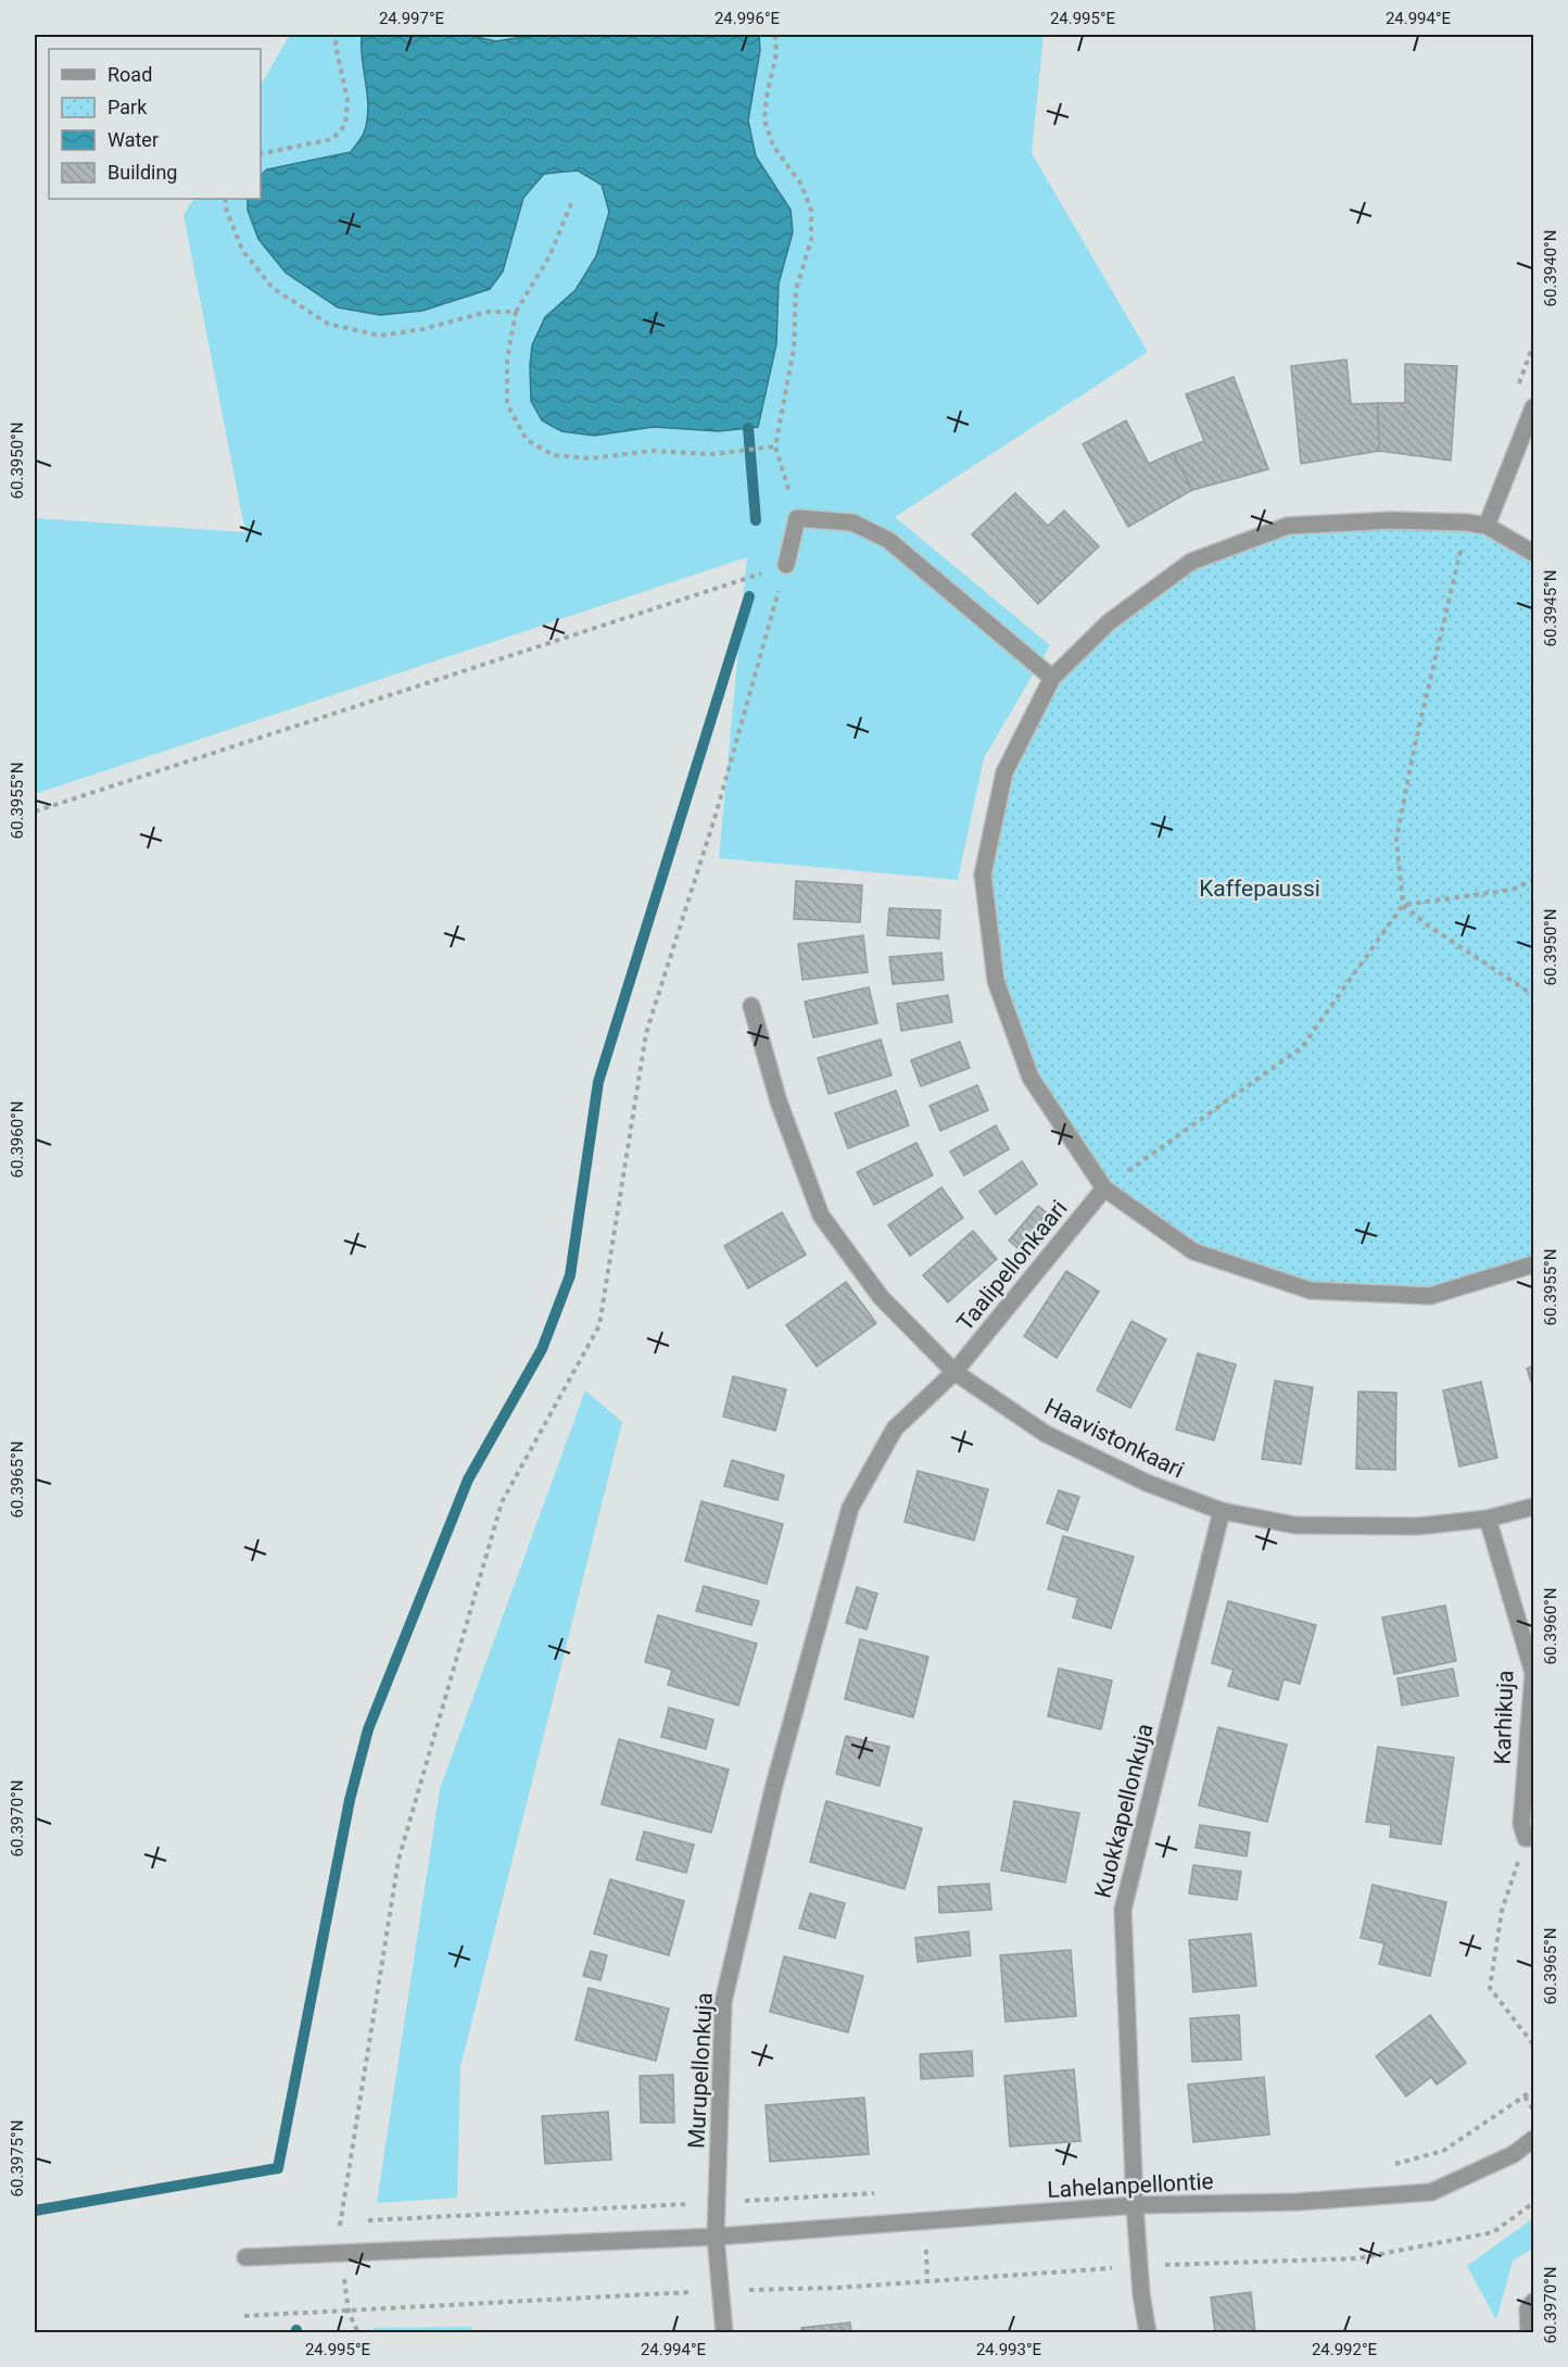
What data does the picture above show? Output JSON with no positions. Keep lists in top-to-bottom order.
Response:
{
  "streets": {
    "street": [
      "Taalipellonkaari",
      "Haavistonkaari",
      "Karhikuja",
      "Kuokkapellonkuja",
      "Murupellonkuja",
      "Lahelanpellontie"
    ]
  },
  "crossings": [
    ["Taalipellonkaari", "Haavistonkaari"],
    ["Taalipellonkaari", "Murupellonkuja"],
    ["Haavistonkaari", "Karhikuja"],
    ["Haavistonkaari", "Kuokkapellonkuja"],
    ["Haavistonkaari", "Murupellonkuja"],
    ["Kuokkapellonkuja", "Lahelanpellontie"],
    ["Murupellonkuja", "Lahelanpellontie"]
  ],
  "parks": ["Kaffepaussi"],
  "legend": [
    "Road",
    "Park",
    "Water",
    "Building"
  ],
  "coordinates": [
    "24.997°E",
    "24.996°E",
    "24.995°E",
    "24.994°E",
    "60.3940°N",
    "60.3950°N",
    "60.3945°N",
    "60.3955°N",
    "60.3960°N",
    "60.3965°N",
    "60.3970°N",
    "60.3975°N",
    "24.993°E",
    "24.992°E"
  ]
}
